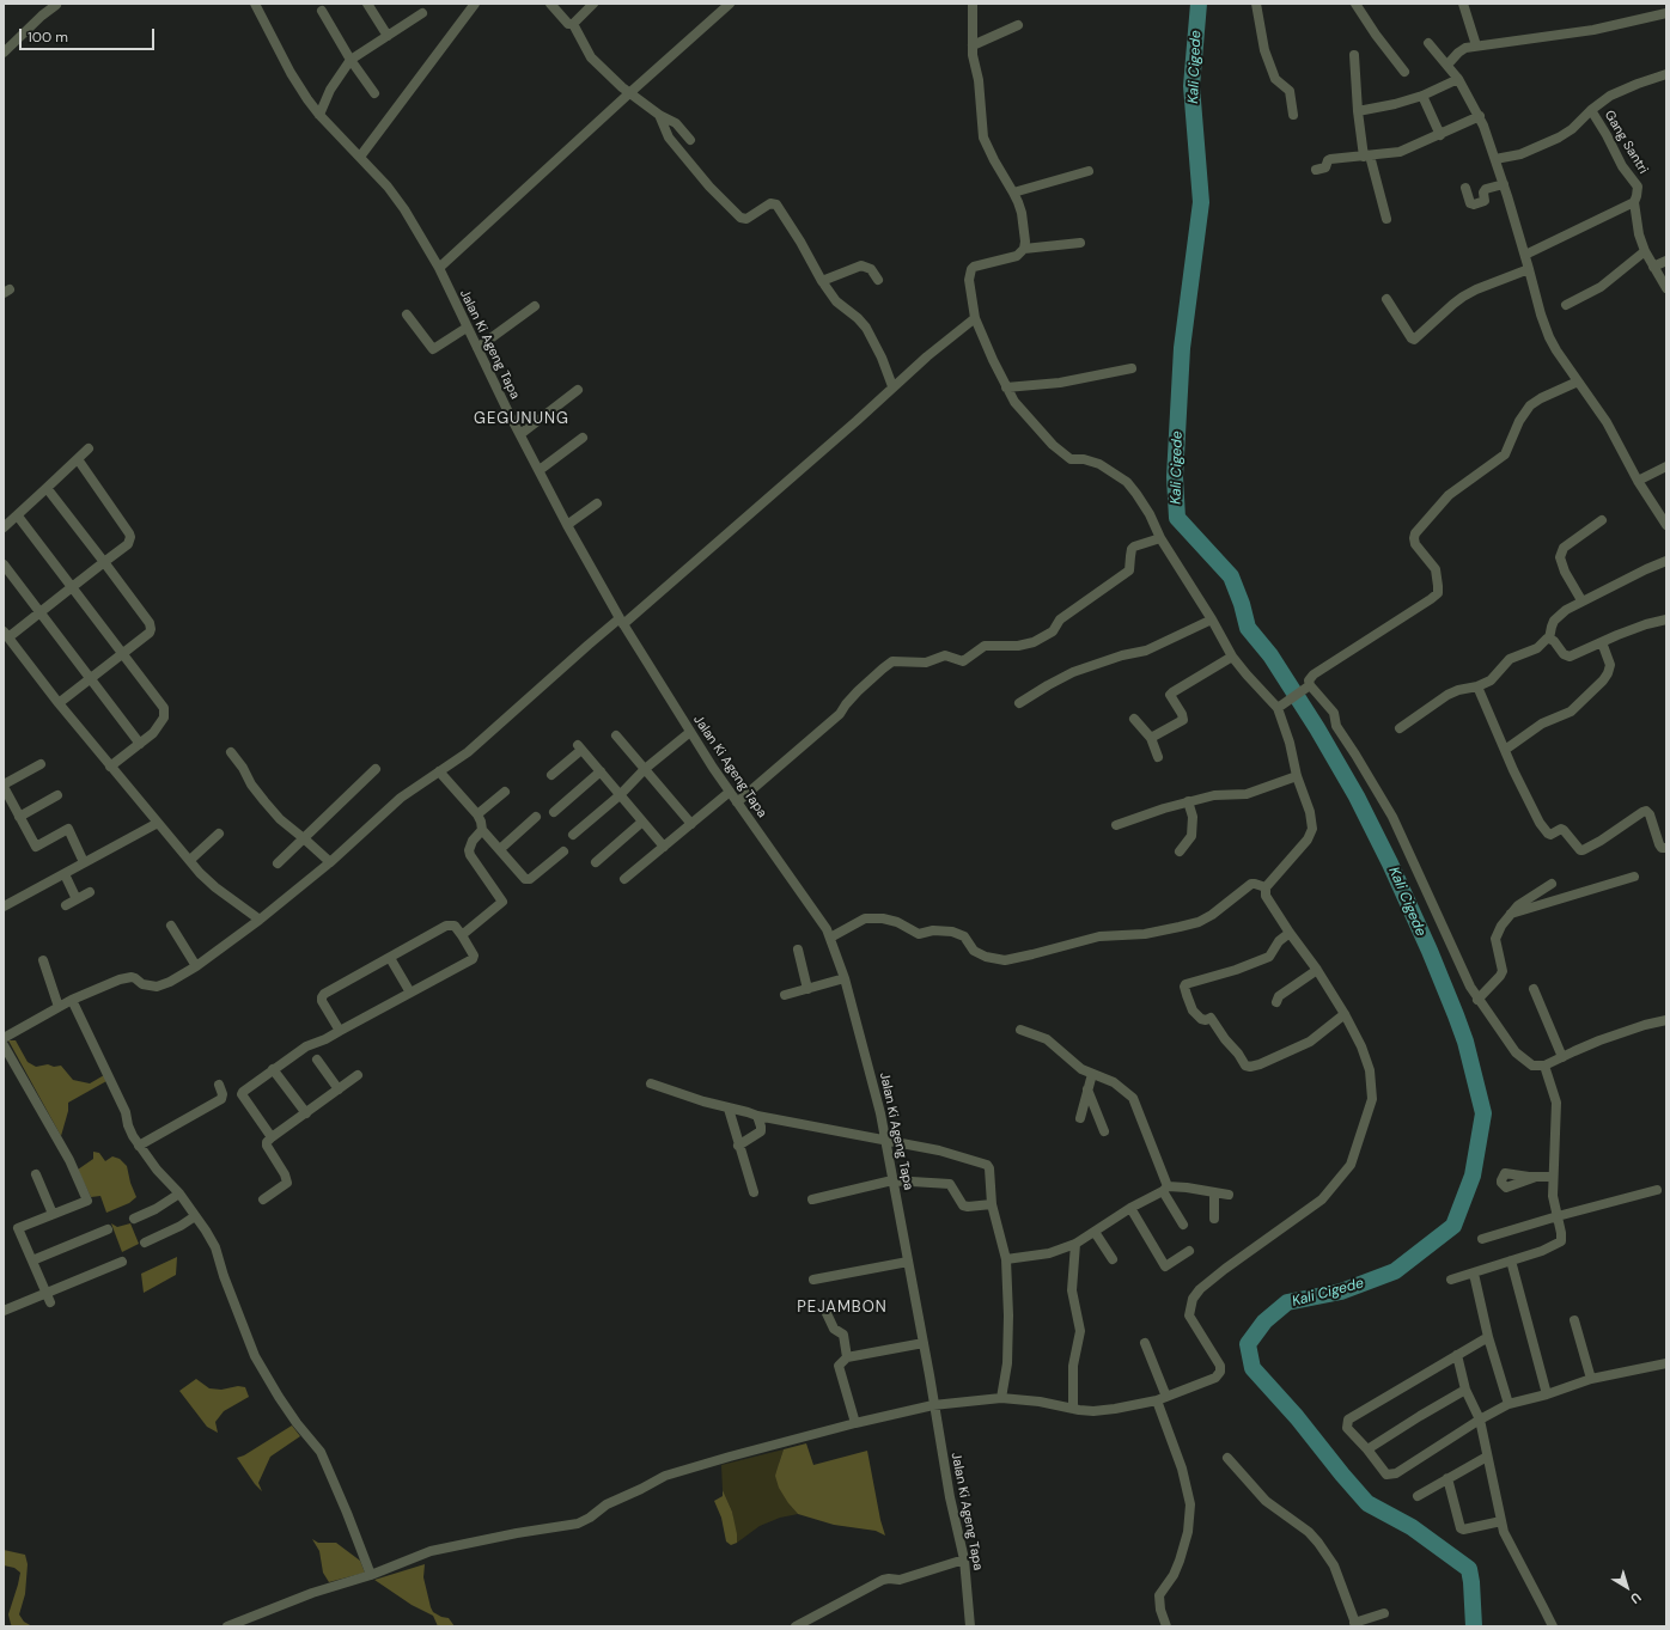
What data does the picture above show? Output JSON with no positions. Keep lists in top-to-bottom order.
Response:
{
  "streets": {
    "street": ["Gang Santri", "Jalan Ki Ageng Tapa"]
  },
  "districts": ["GEGUNUNG", "PEJAMBON"],
  "water": ["Kali Cigede"],
  "scale_bar": "100 m",
  "north": "bottom right"
}
